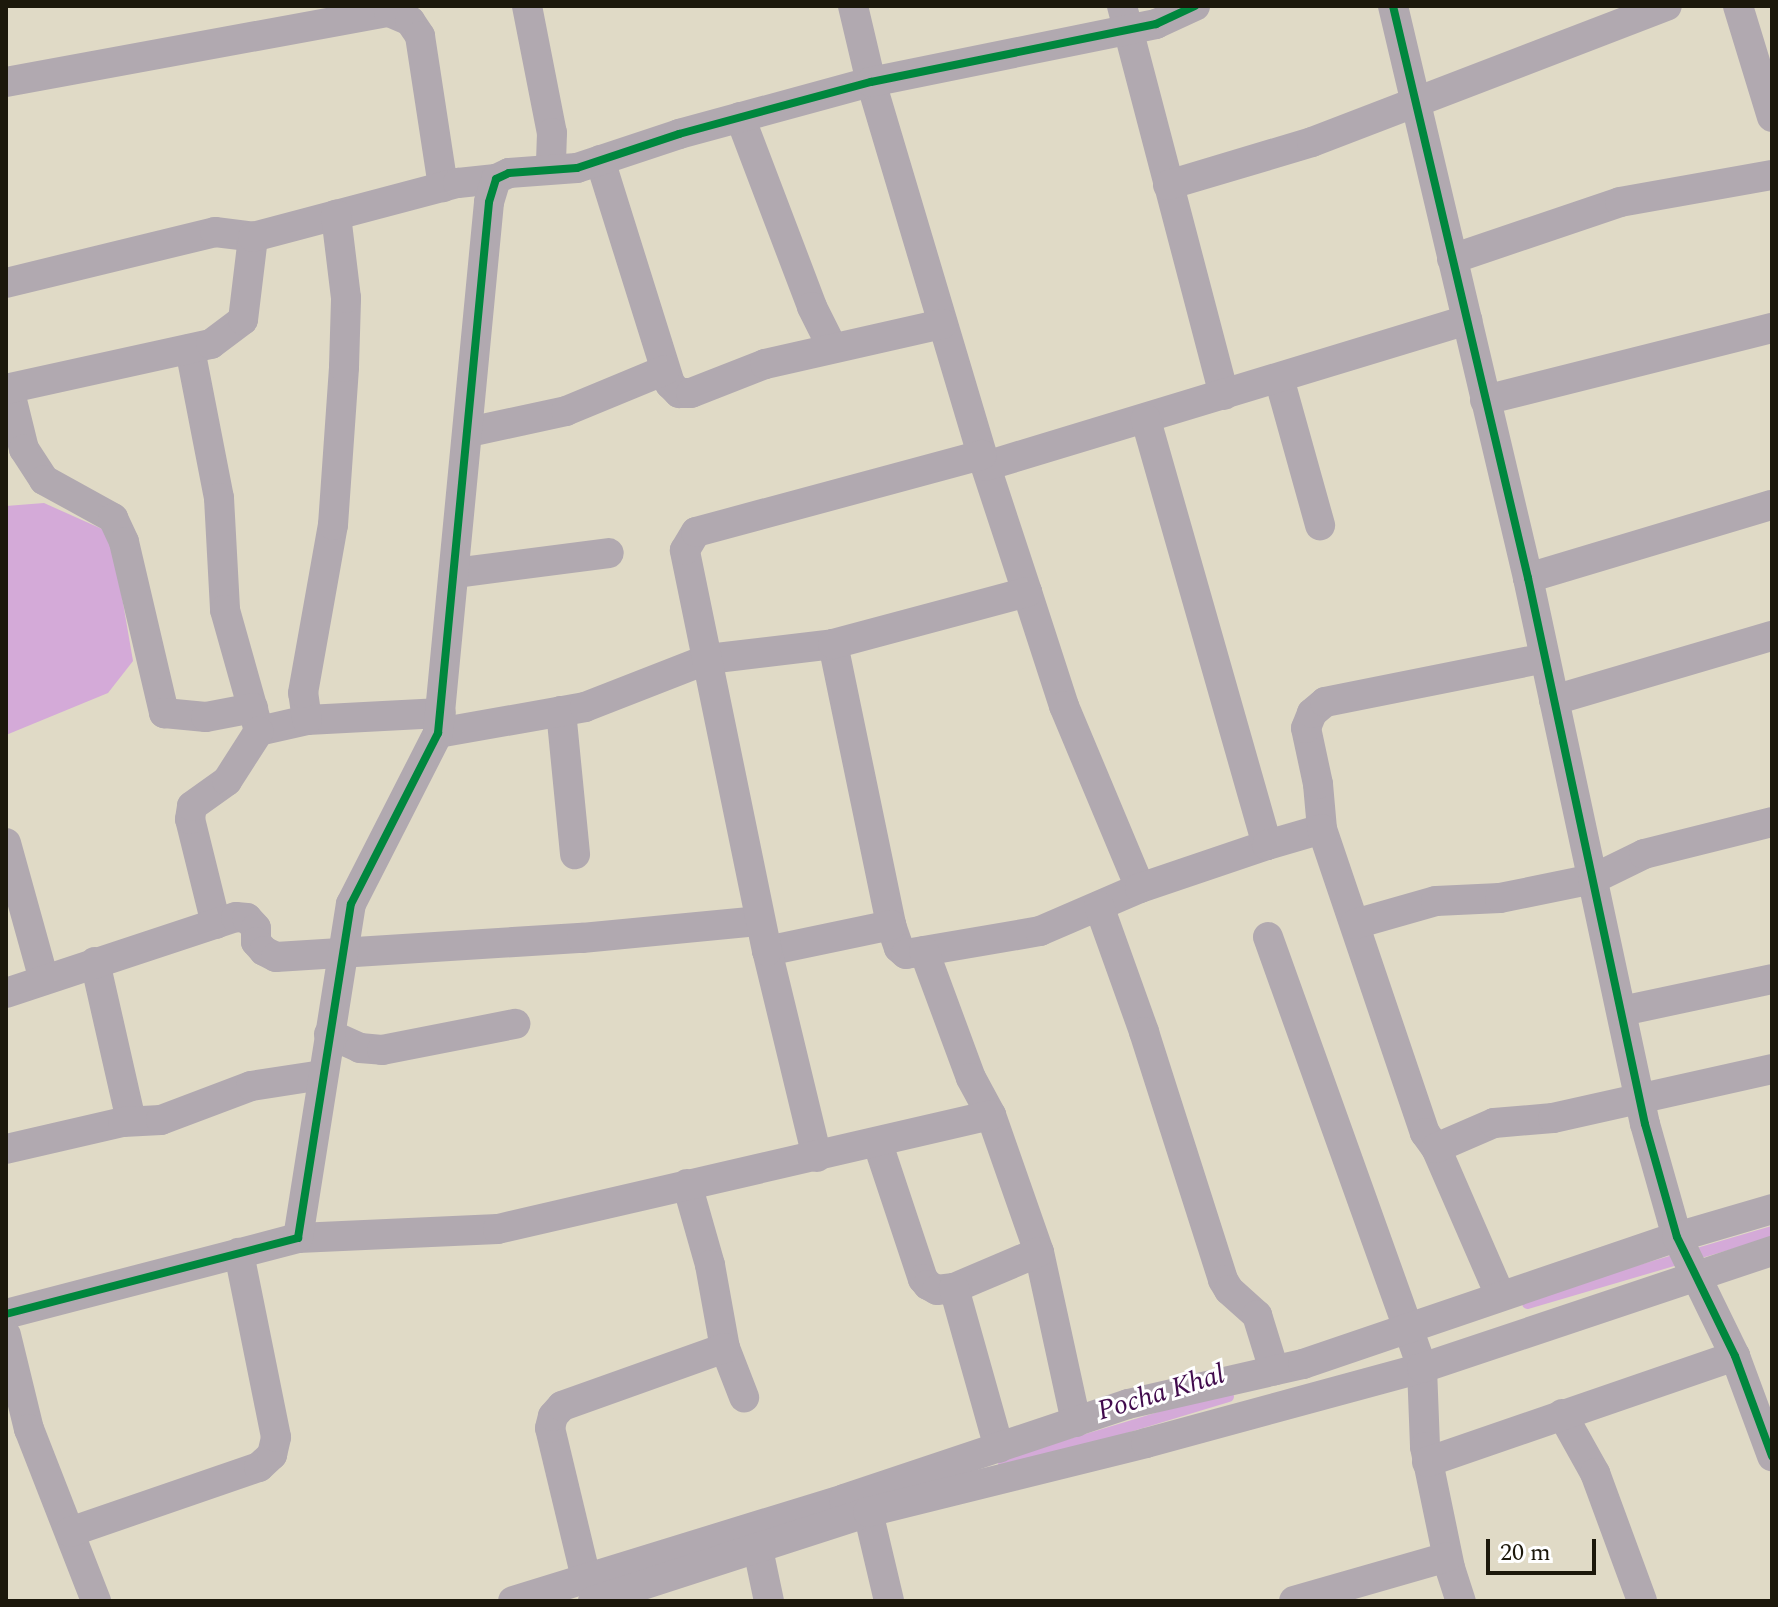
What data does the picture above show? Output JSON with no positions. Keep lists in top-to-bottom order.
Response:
{
  "water": ["Pocha Khal"],
  "scale_bar": "20 m"
}
